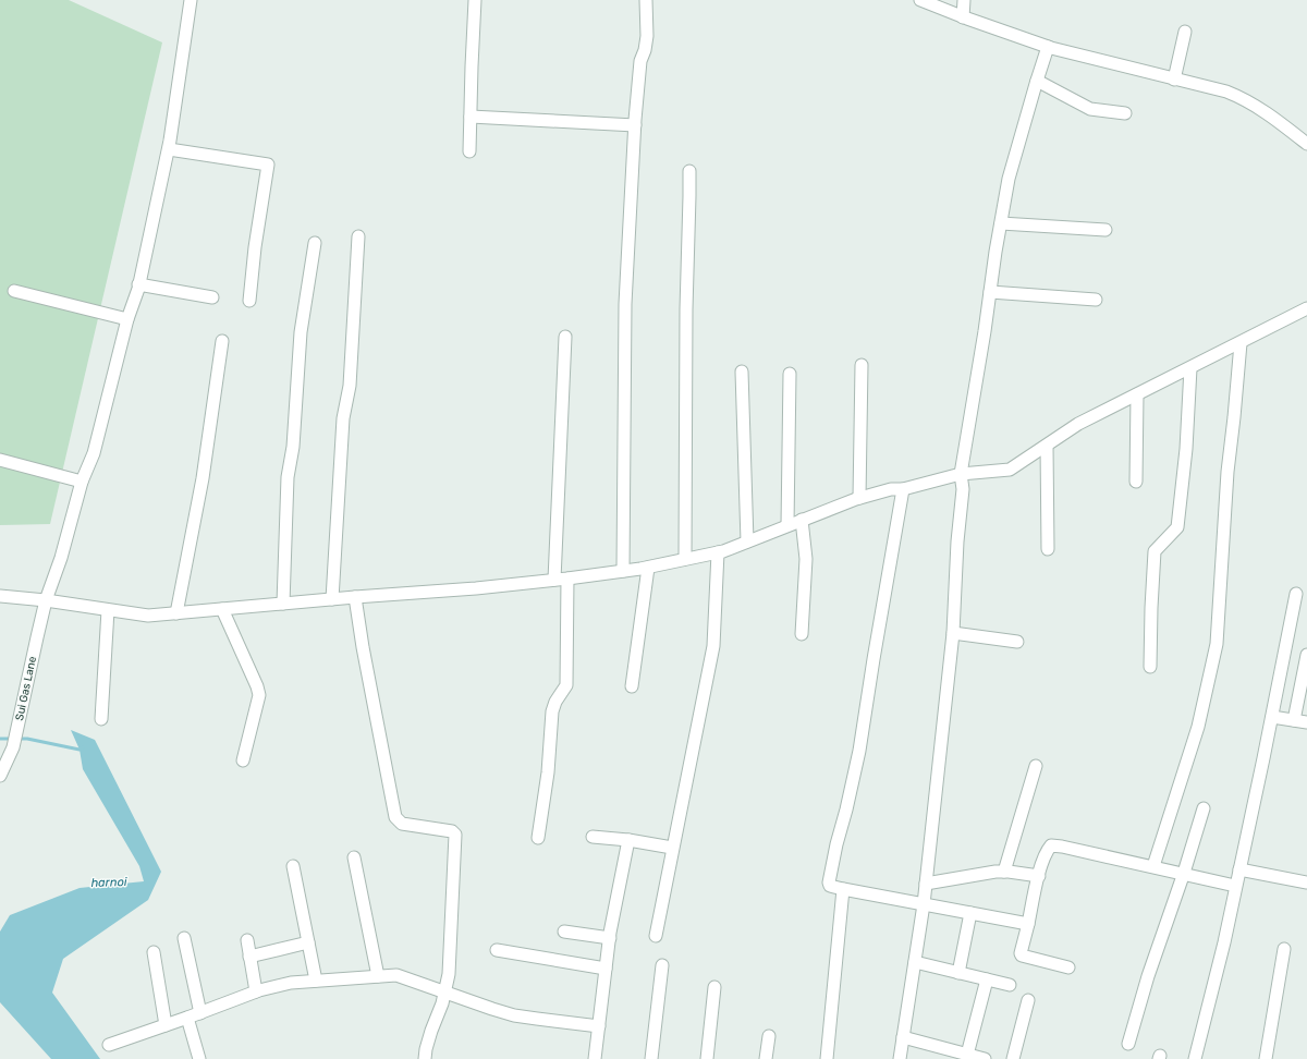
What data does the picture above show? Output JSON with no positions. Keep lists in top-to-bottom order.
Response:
{
  "streets": {
    "street": ["Sui Gas Lane"]
  },
  "water": ["harnoi"]
}
